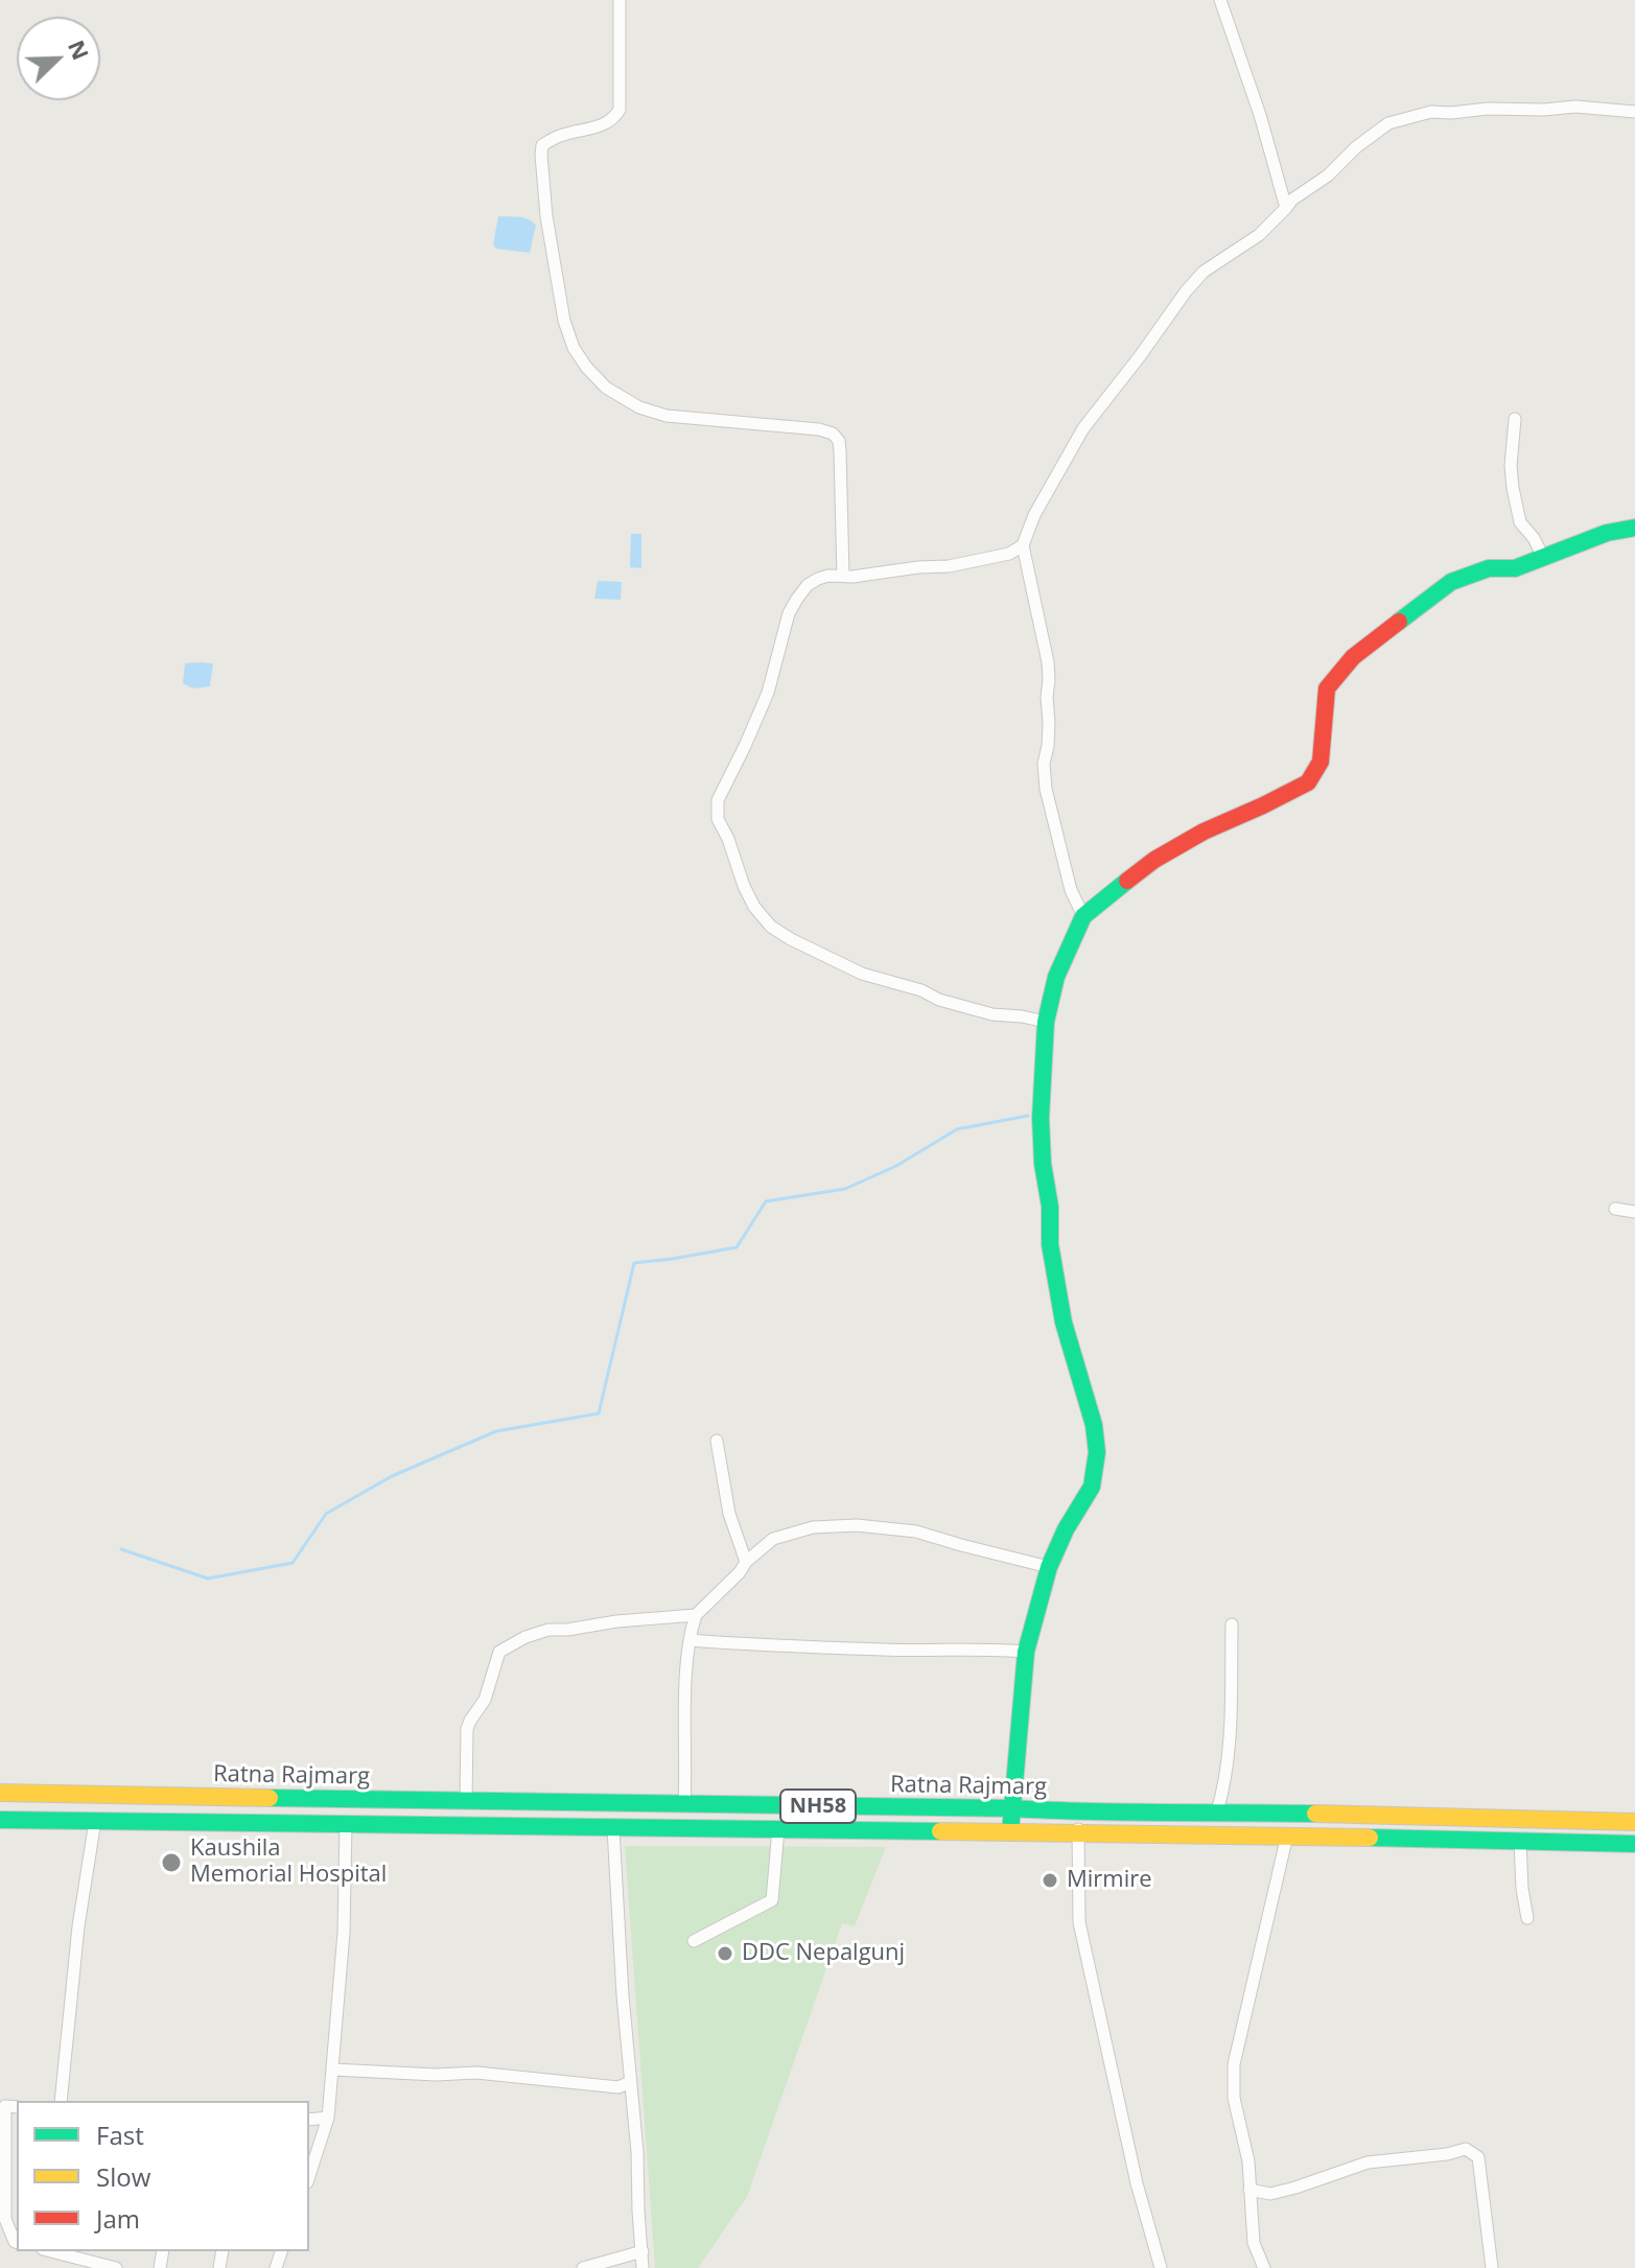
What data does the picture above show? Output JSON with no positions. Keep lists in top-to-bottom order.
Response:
{
  "streets": {
    "main road": ["Ratna Rajmarg", "NH58"]
  },
  "places": ["Kaushila Memorial Hospital", "Mirmire", "DDC Nepalgunj"],
  "legend": ["Fast", "Slow", "Jam"],
  "north": "top right"
}
